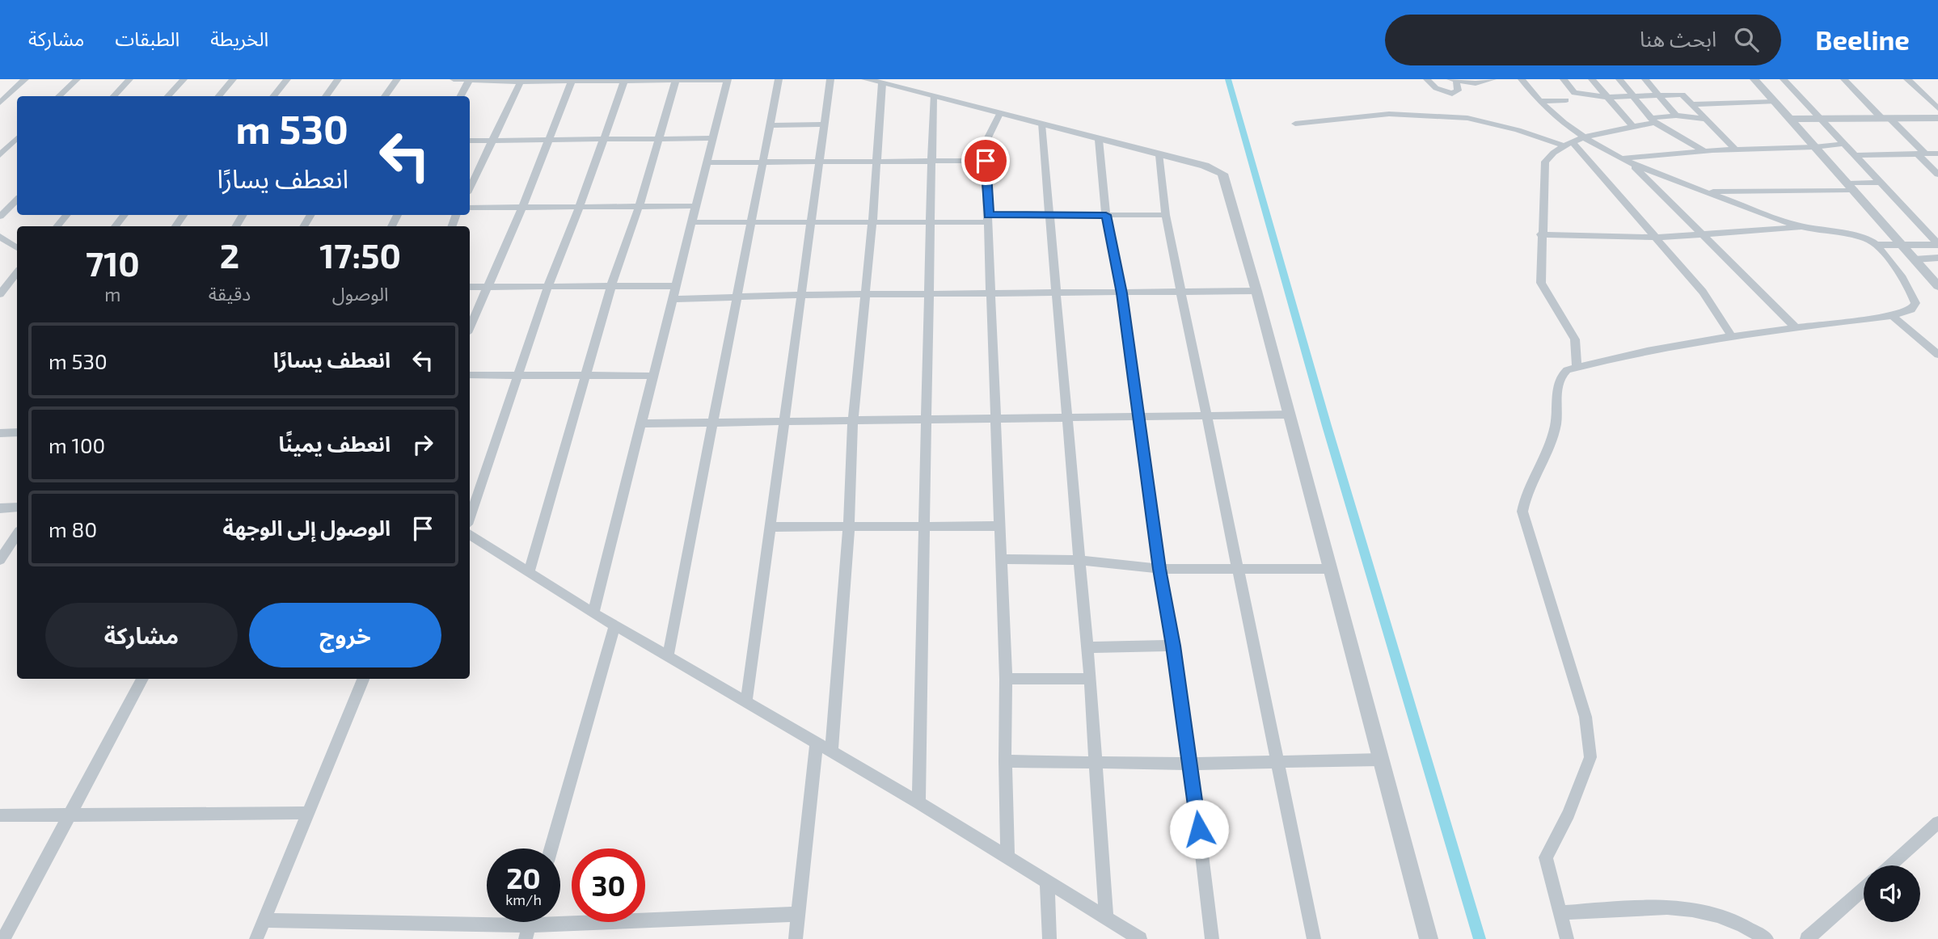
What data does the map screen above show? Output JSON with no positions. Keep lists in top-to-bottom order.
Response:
{
  "page": {
    "header": "Beeline",
    "search": "ابحث هنا",
    "nav": ["الخريطة", "الطبقات", "مشاركة"],
    "turn": ["530 m", "انعطف يسارًا"],
    "eta": [
      "17:50",
      "الوصول",
      "2",
      "دقيقة",
      "710",
      "m"
    ],
    "list": [
      {
        "name": "انعطف يسارًا",
        "value": "530 m"
      },
      {
        "name": "انعطف يمينًا",
        "value": "100 m"
      },
      {
        "name": "الوصول إلى الوجهة",
        "value": "80 m"
      }
    ],
    "buttons": ["خروج", "مشاركة"],
    "speed": "20 km/h",
    "limit": "30"
  }
}
